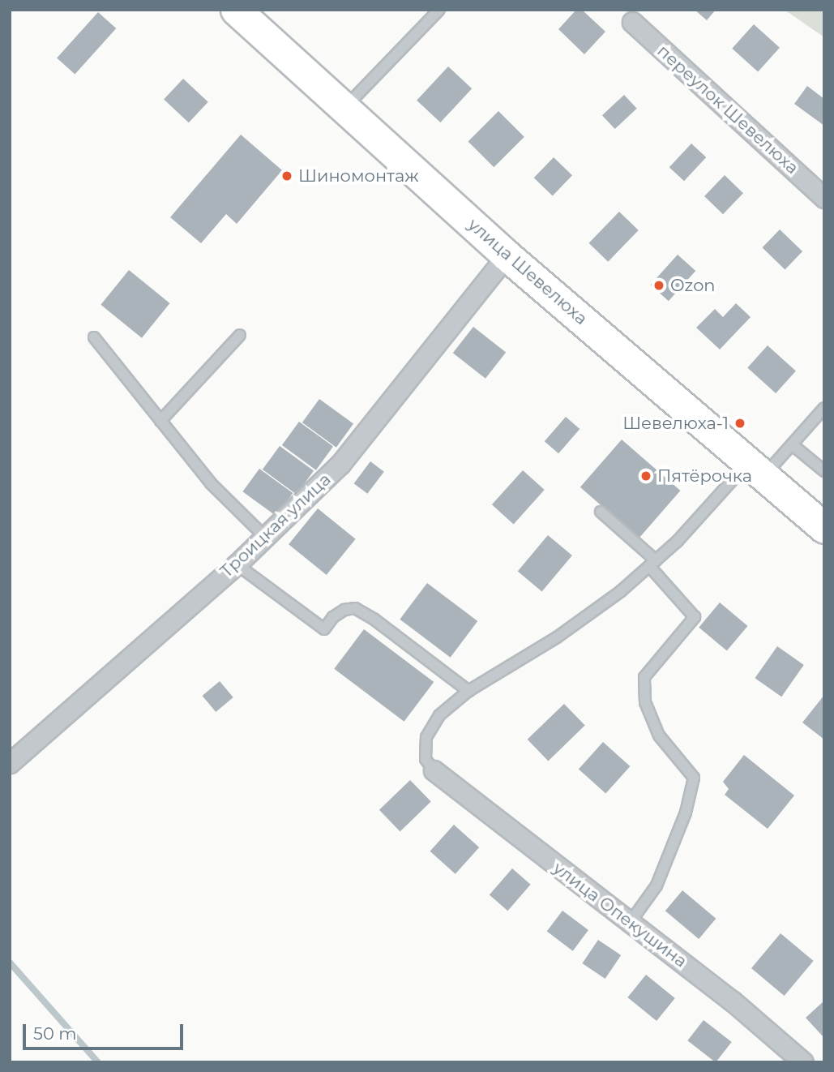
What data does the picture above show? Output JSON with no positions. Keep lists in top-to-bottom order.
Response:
{
  "streets": {
    "main road": ["улица Шевелюха"],
    "street": ["переулок Шевелюха", "Троицкая улица", "улица Опекушина"]
  },
  "crossings": [
    ["улица Шевелюха", "Троицкая улица"]
  ],
  "places": [
    "Шиномонтаж",
    "Ozon",
    "Шевелюха-1",
    "Пятёрочка"
  ],
  "scale_bar": "50 m"
}
